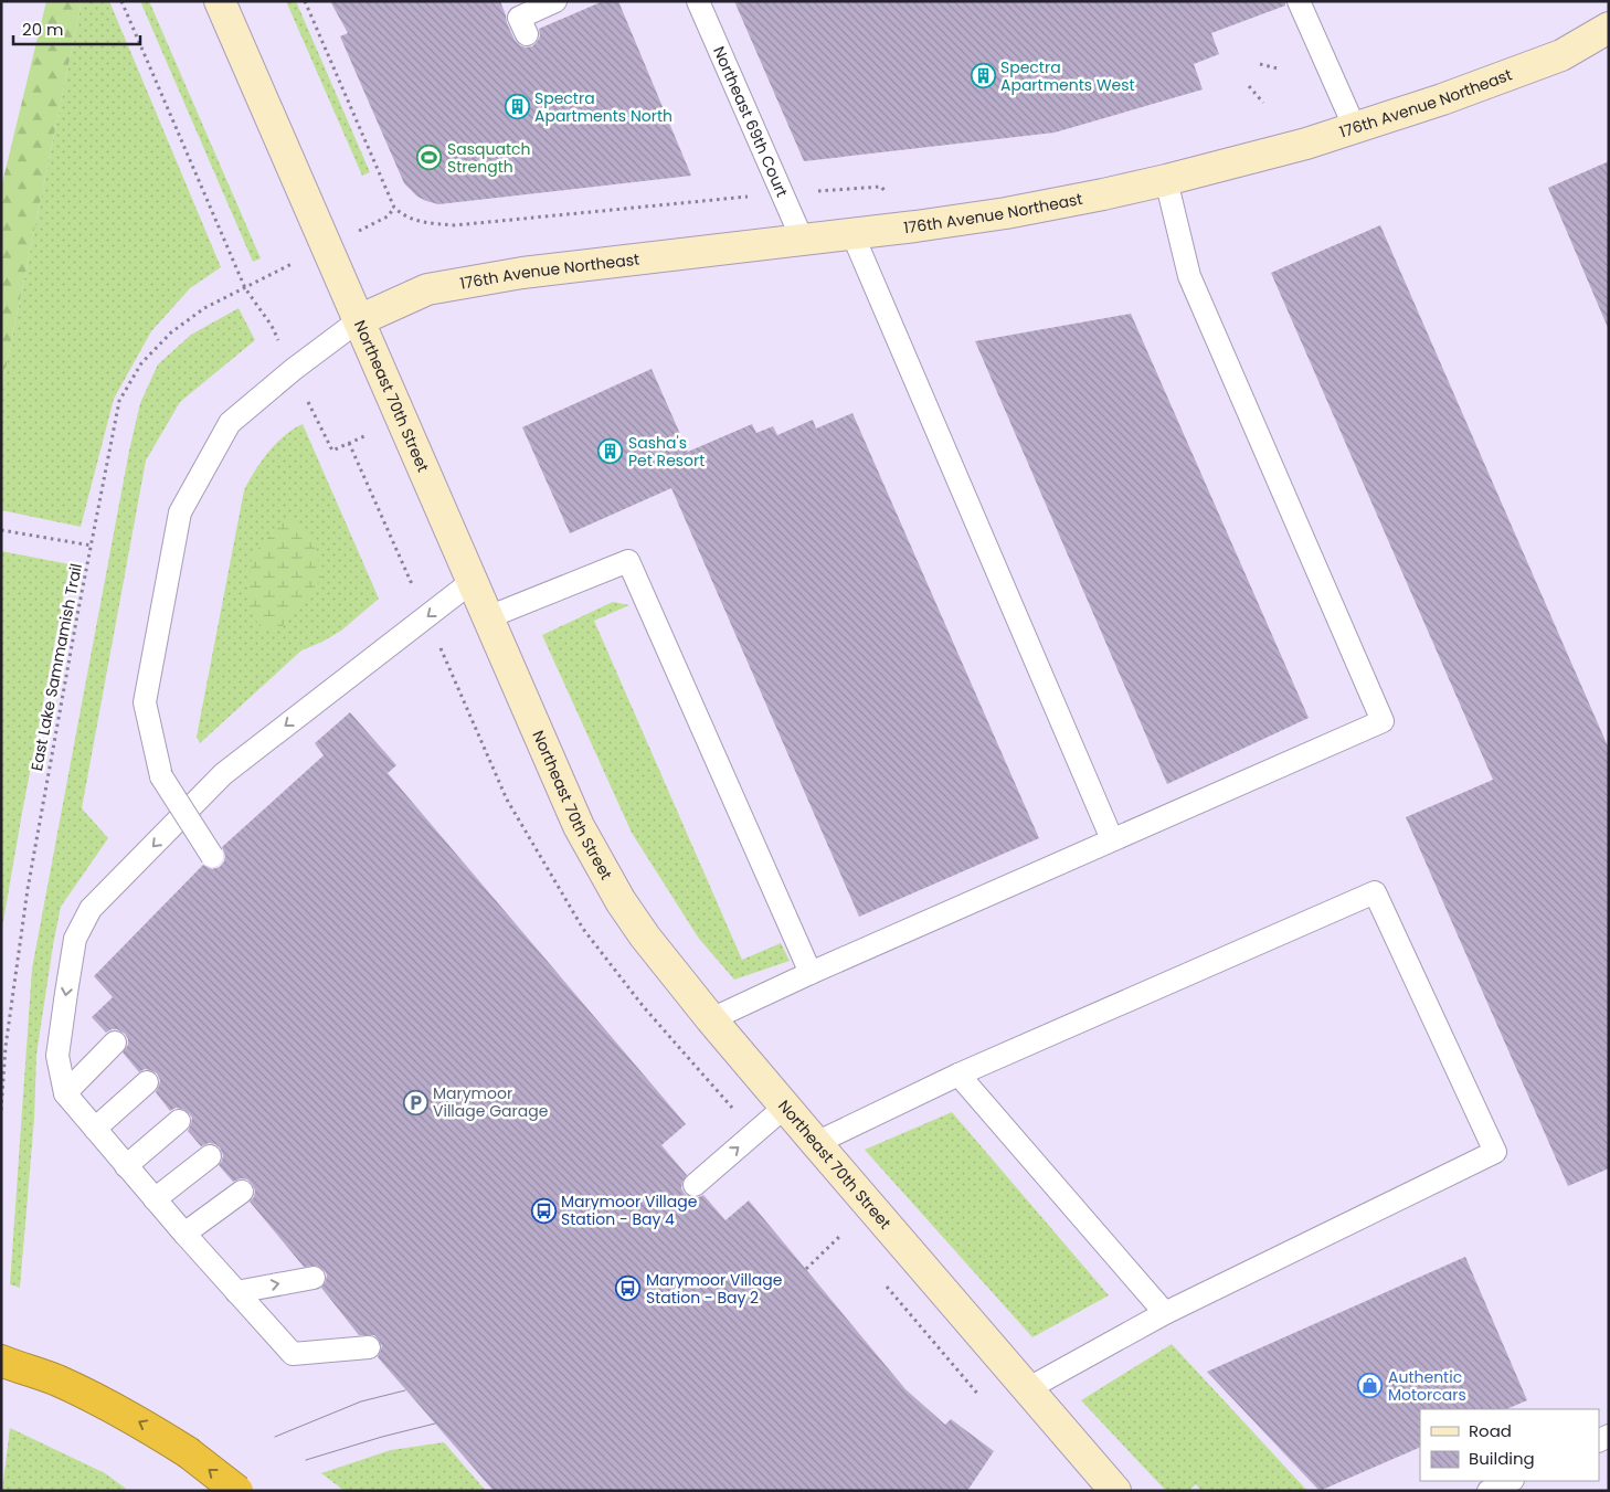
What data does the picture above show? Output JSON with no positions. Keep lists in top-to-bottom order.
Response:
{
  "streets": {
    "street": ["176th Avenue Northeast", "Northeast 70th Street"],
    "lane": ["Northeast 69th Court"],
    "path": ["East Lake Sammamish Trail"]
  },
  "crossings": [
    ["176th Avenue Northeast", "Northeast 69th Court"],
    ["176th Avenue Northeast", "Northeast 70th Street"]
  ],
  "places": {
    "building": ["Spectra Apartments West", "Spectra Apartments North", "Sasha's Pet Resort"],
    "sports": ["Sasquatch Strength"],
    "parking": ["Marymoor Village Garage"],
    "bus stop": ["Marymoor Village Station - Bay 4", "Marymoor Village Station - Bay 2"],
    "shop": ["Authentic Motorcars"]
  },
  "legend": ["Road", "Building"],
  "scale_bar": "20 m"
}
